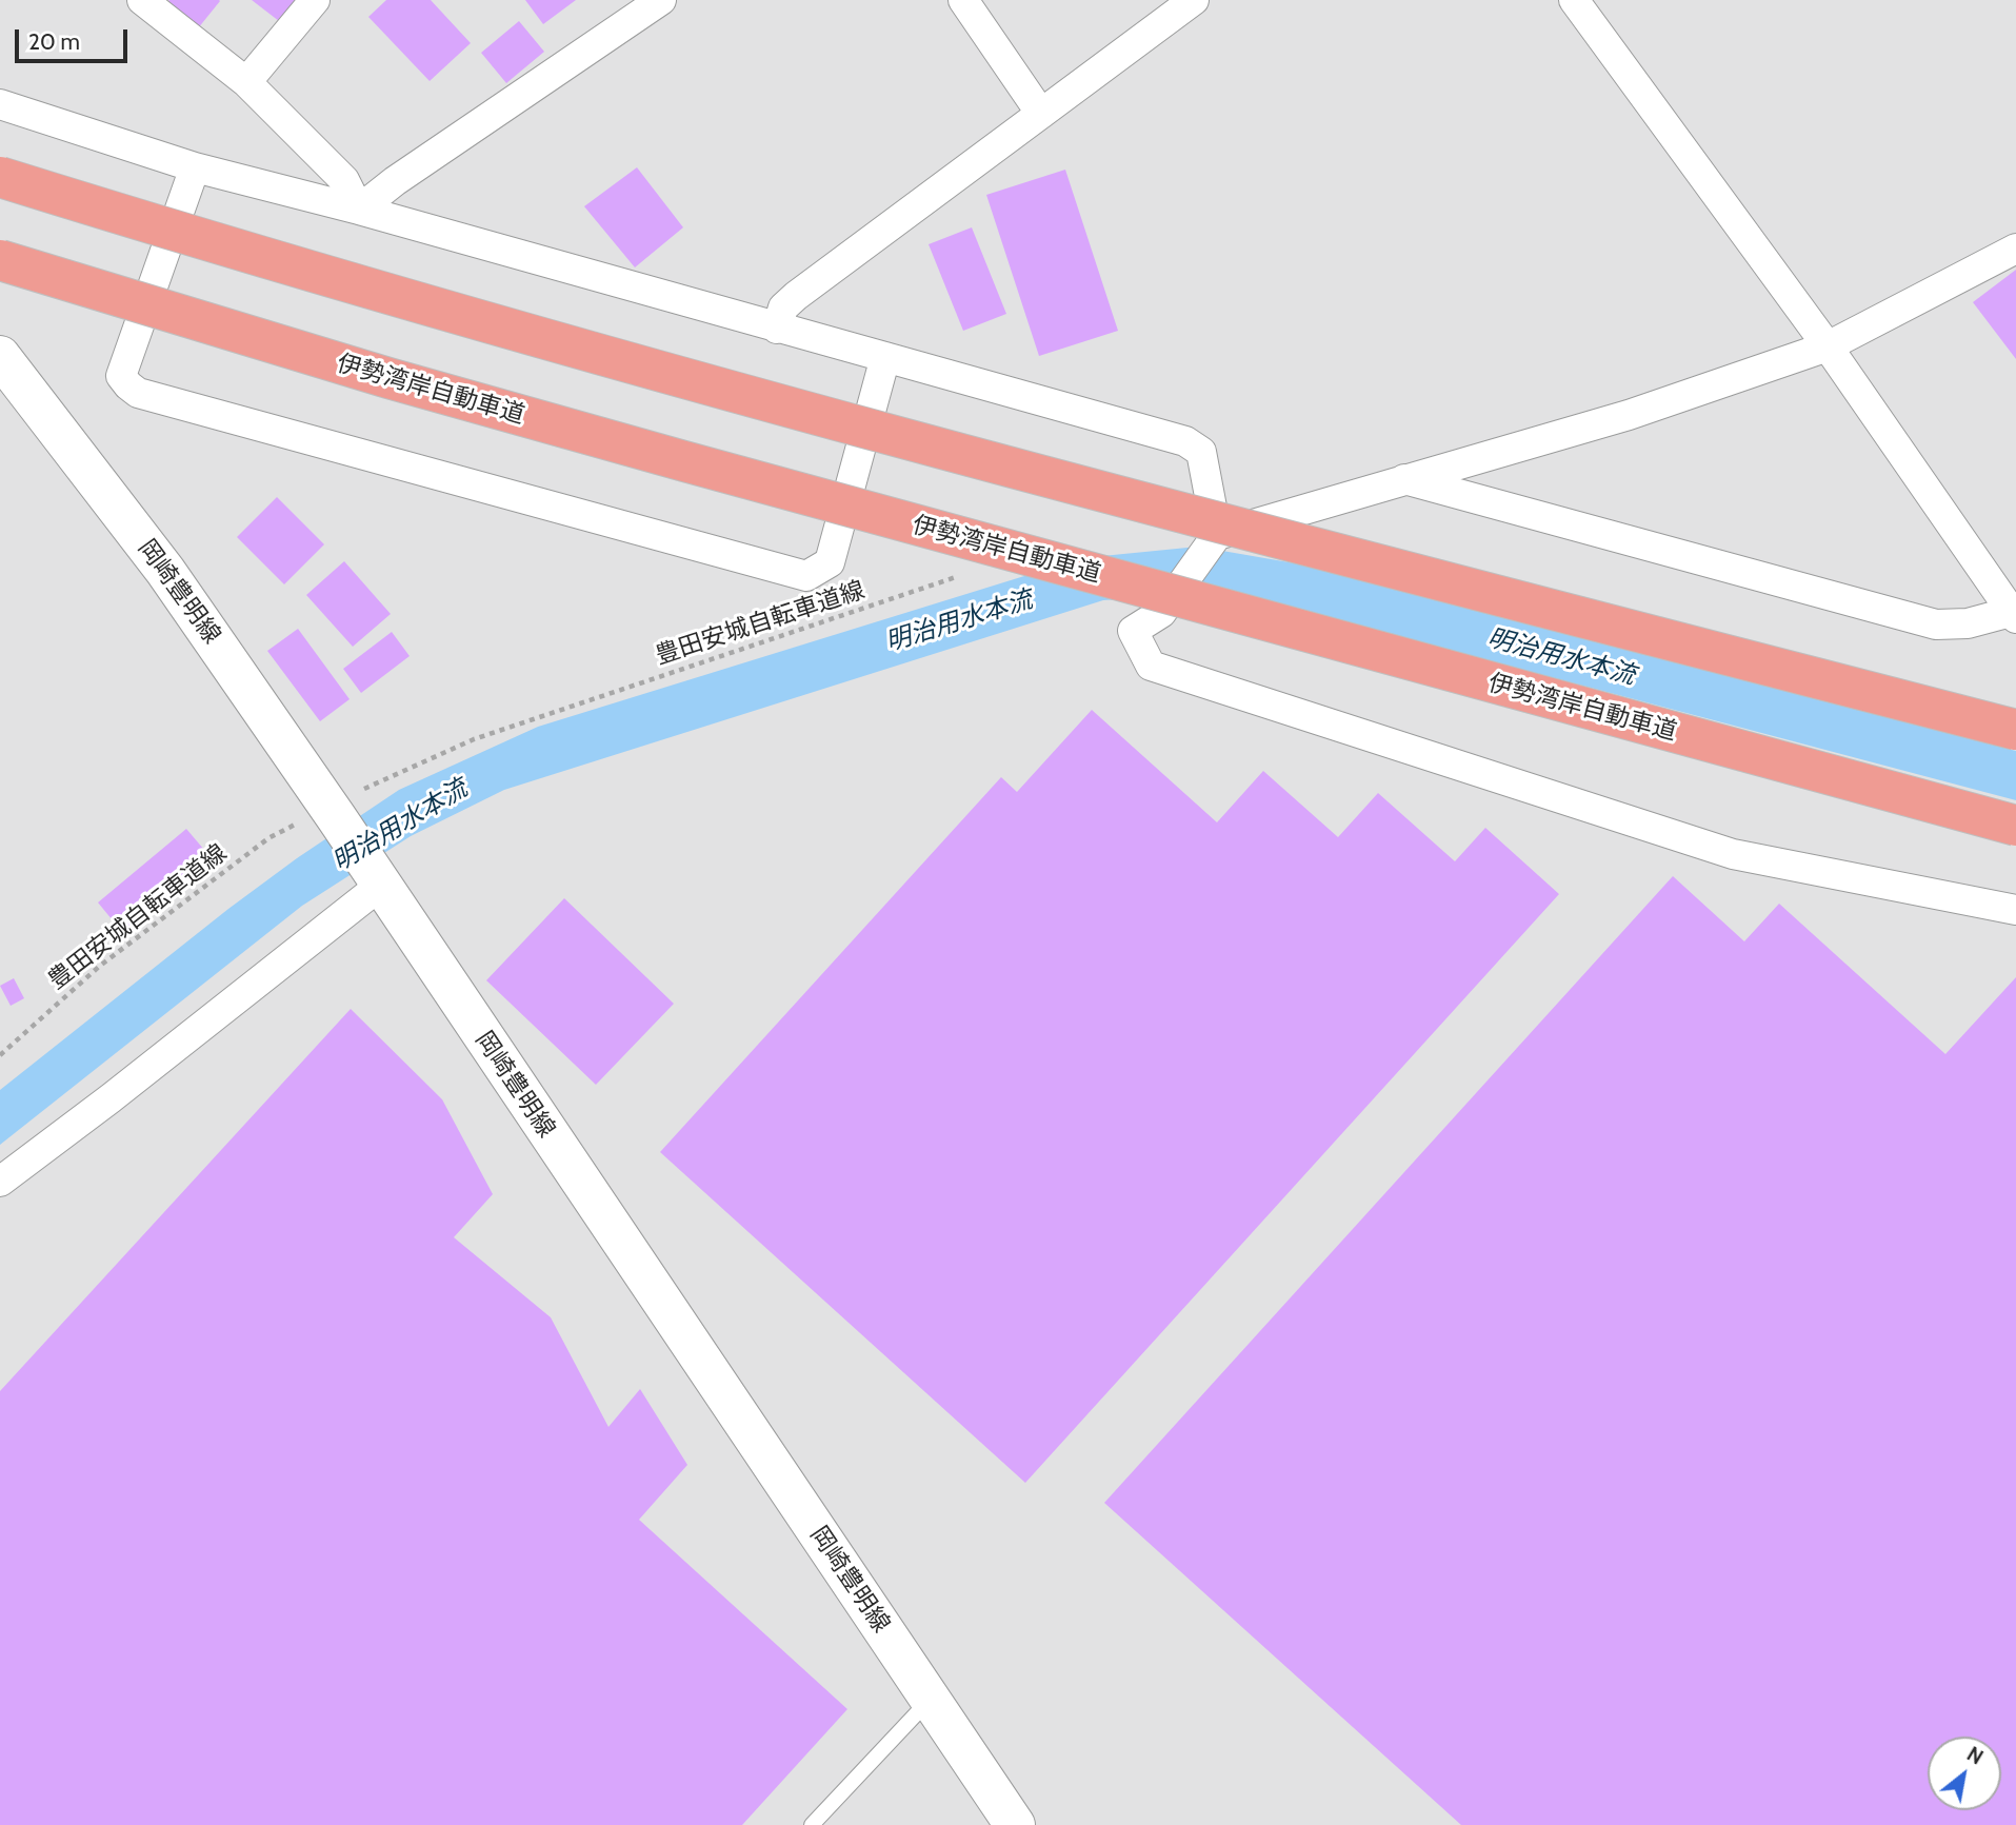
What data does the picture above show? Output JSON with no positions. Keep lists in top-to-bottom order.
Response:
{
  "streets": {
    "highway": ["伊勢湾岸自動車道"],
    "main road": ["岡崎豊明線"],
    "path": ["豊田安城自転車道線"]
  },
  "crossings": [
    ["岡崎豊明線", "豊田安城自転車道線"]
  ],
  "water": ["明治用水本流"],
  "scale_bar": "20 m",
  "north": "top right"
}
